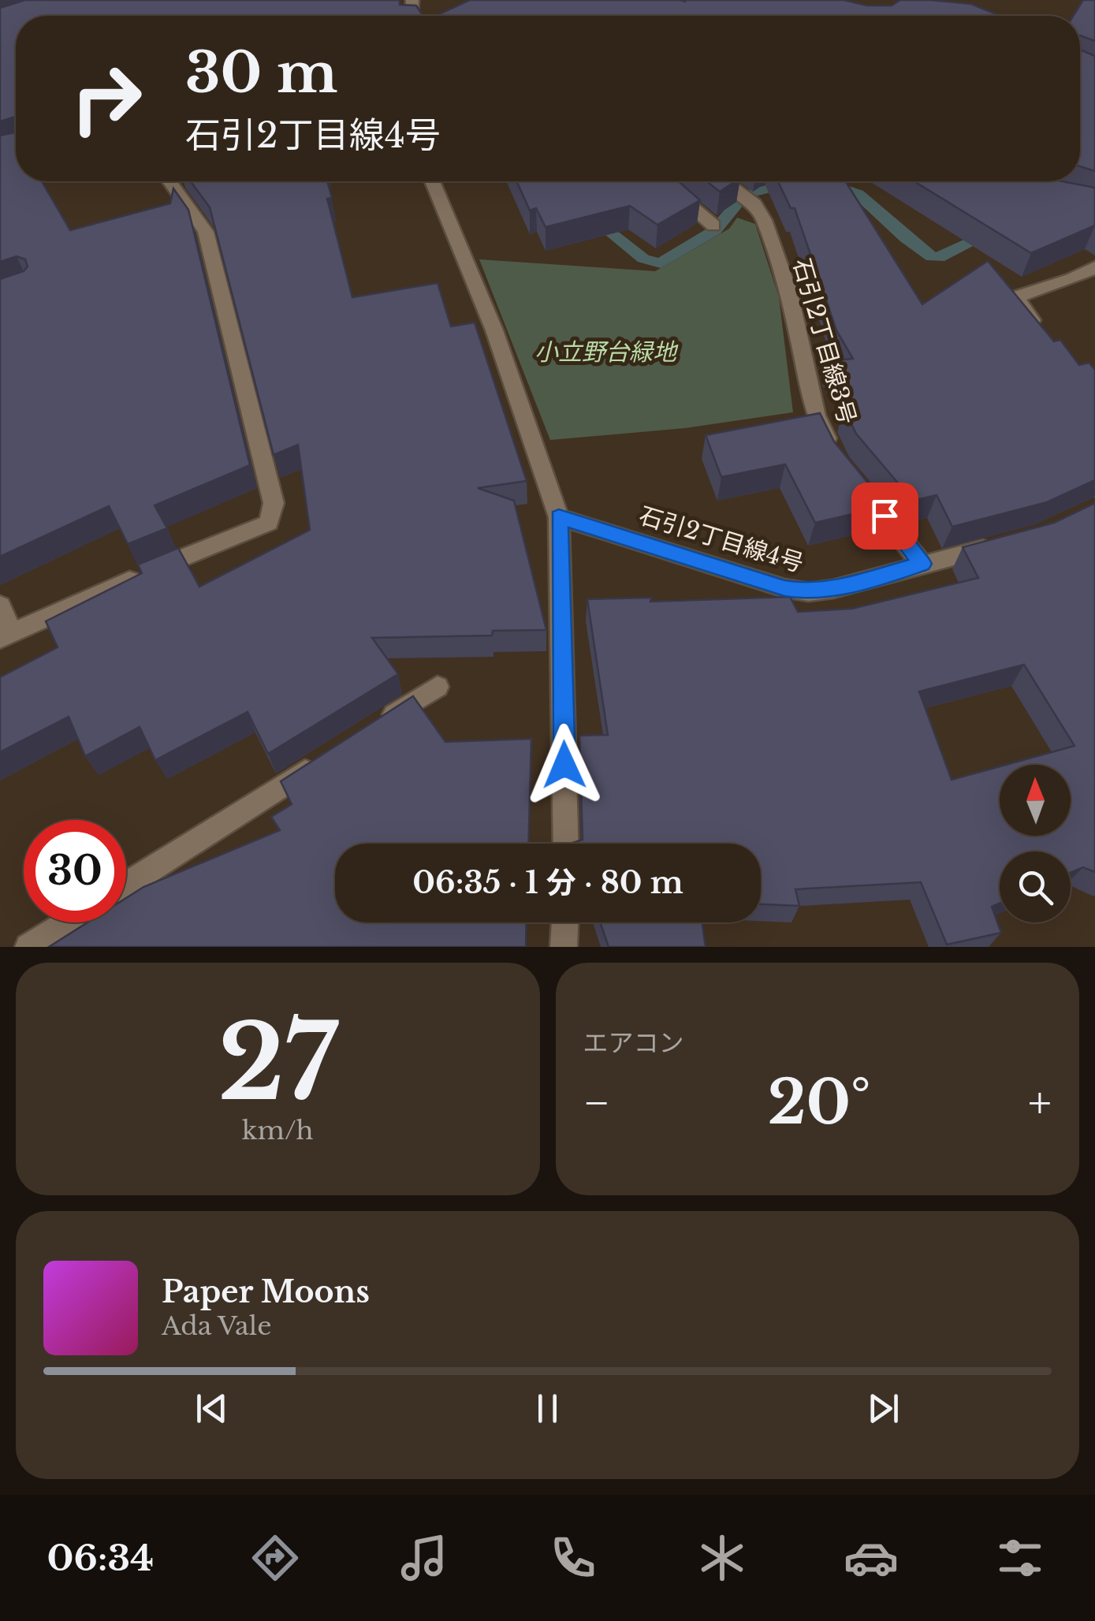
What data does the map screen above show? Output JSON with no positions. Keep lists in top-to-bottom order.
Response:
{
  "streets": {
    "street": ["石引2丁目線3号", "石引2丁目線4号"]
  },
  "parks": ["小立野台緑地"],
  "north": "top",
  "page": {
    "turn": ["30 m", "石引2丁目線4号"],
    "limit": "30",
    "trip": "06:35 · 1 分 · 80 m",
    "tile": [
      ["27", "km/h"],
      "エアコン"
    ],
    "heat": ["−", "20°", "+"],
    "song": ["Paper Moons", "Ada Vale"],
    "tabs": "06:34"
  }
}
